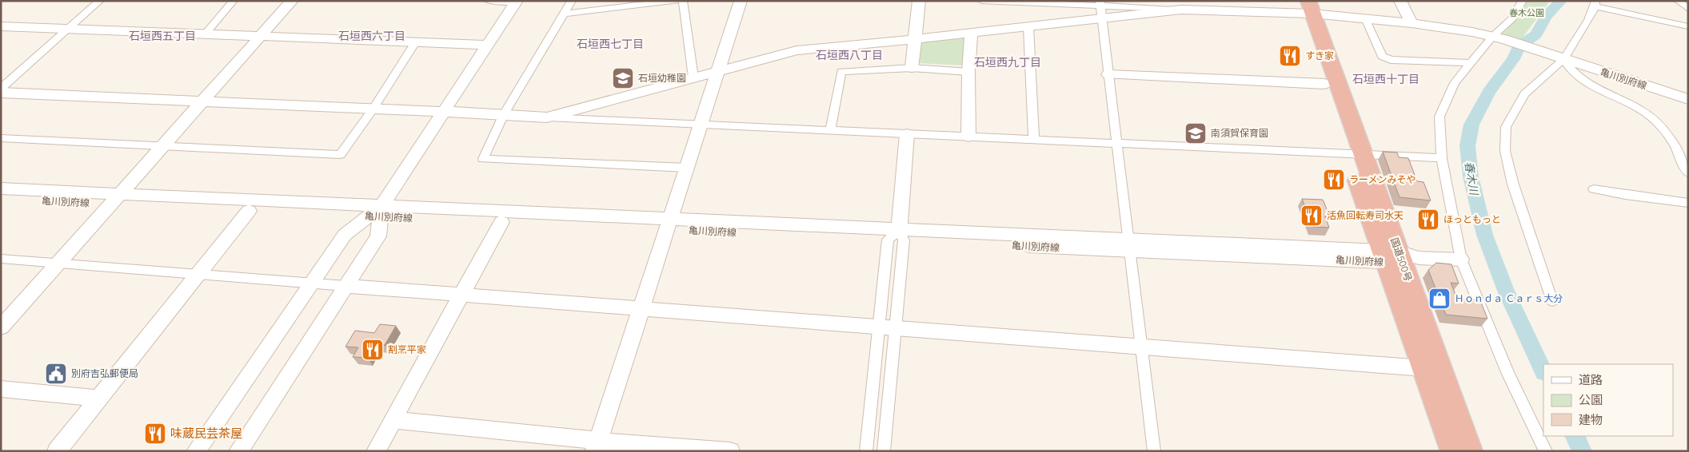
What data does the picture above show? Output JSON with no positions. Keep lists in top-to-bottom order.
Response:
{
  "streets": {
    "highway": ["国道500号"],
    "street": ["亀川別府線"]
  },
  "crossings": [
    ["亀川別府線", "国道500号"]
  ],
  "districts": [
    "石垣西五丁目",
    "石垣西六丁目",
    "石垣西七丁目",
    "石垣西八丁目",
    "石垣西九丁目",
    "石垣西十丁目"
  ],
  "water": ["春木川"],
  "parks": ["春木公園"],
  "places": {
    "restaurant": [
      "すき家",
      "ラーメンみそや",
      "活魚回転寿司水天",
      "ほっともっと",
      "割烹平家",
      "味蔵民芸茶屋"
    ],
    "school or university": ["石垣幼稚園", "南須賀保育園"],
    "shop": ["Ｈｏｎｄａ Ｃａｒｓ大分"],
    "public building": ["別府吉弘郵便局"]
  },
  "legend": ["道路", "公園", "建物"]
}
